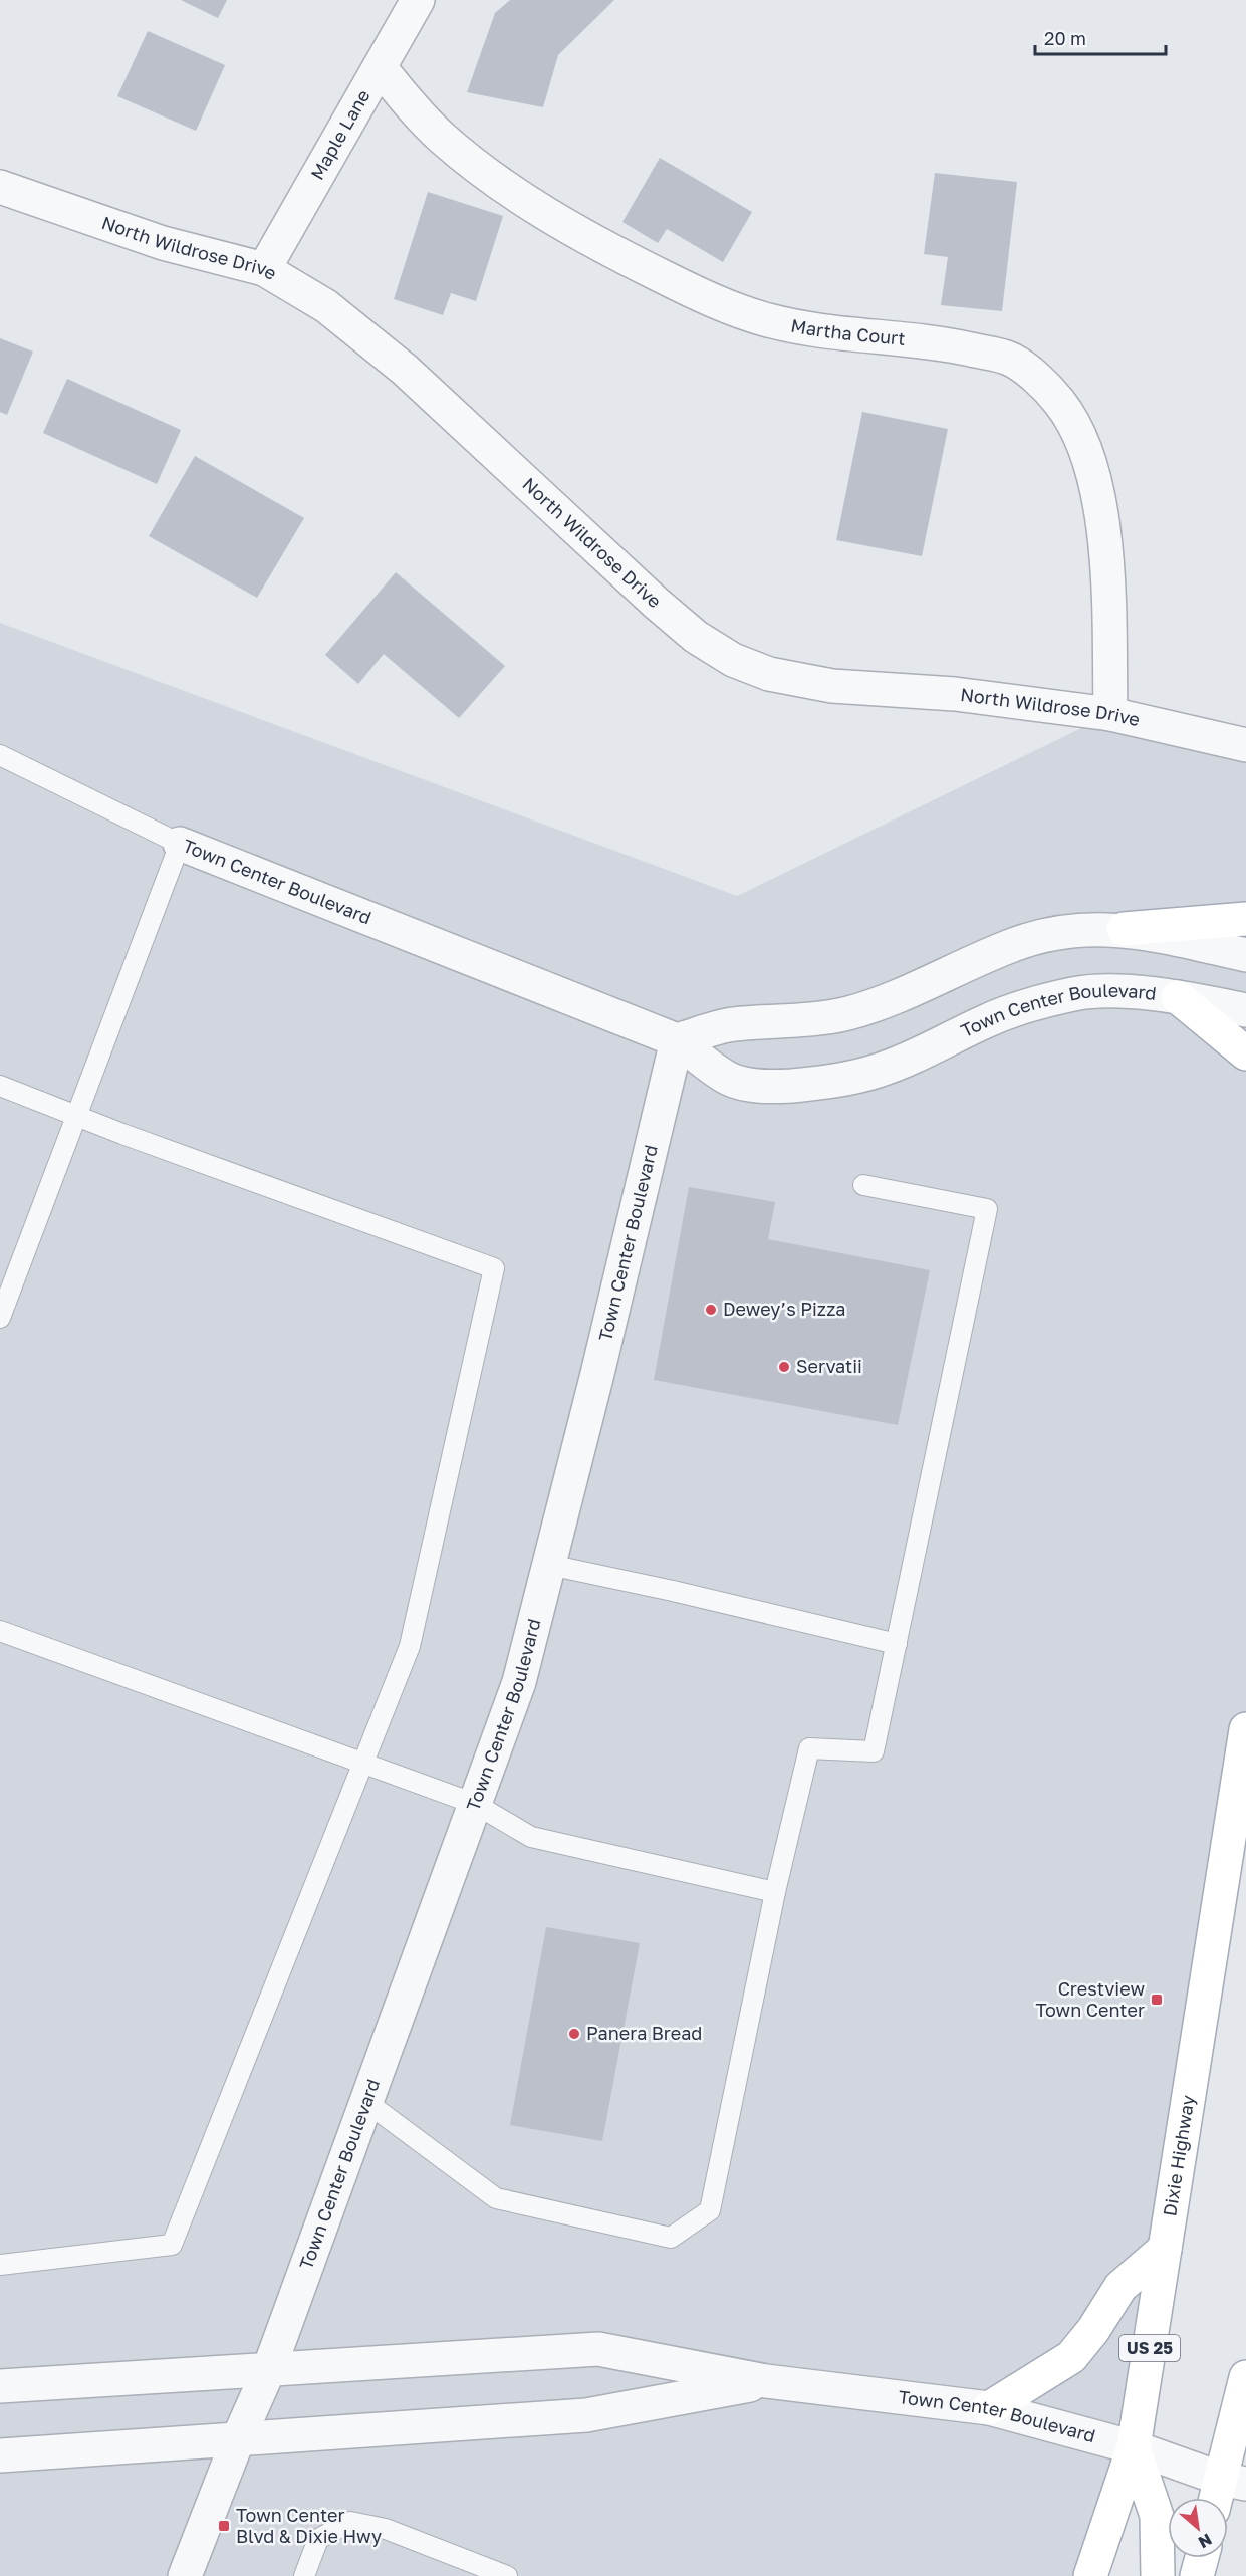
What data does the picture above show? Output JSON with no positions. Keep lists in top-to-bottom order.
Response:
{
  "streets": {
    "main road": ["Dixie Highway", "US 25"],
    "street": [
      "Maple Lane",
      "North Wildrose Drive",
      "Martha Court",
      "Town Center Boulevard"
    ]
  },
  "crossings": [
    ["Maple Lane", "North Wildrose Drive"],
    ["Maple Lane", "Martha Court"],
    ["North Wildrose Drive", "Martha Court"],
    ["Town Center Boulevard", "Dixie Highway"]
  ],
  "places": {
    "other": ["Dewey’s Pizza", "Servatii", "Panera Bread"],
    "transit": ["Crestview Town Center", "Town Center Blvd & Dixie Hwy"]
  },
  "scale_bar": "20 m",
  "north": "bottom right"
}
